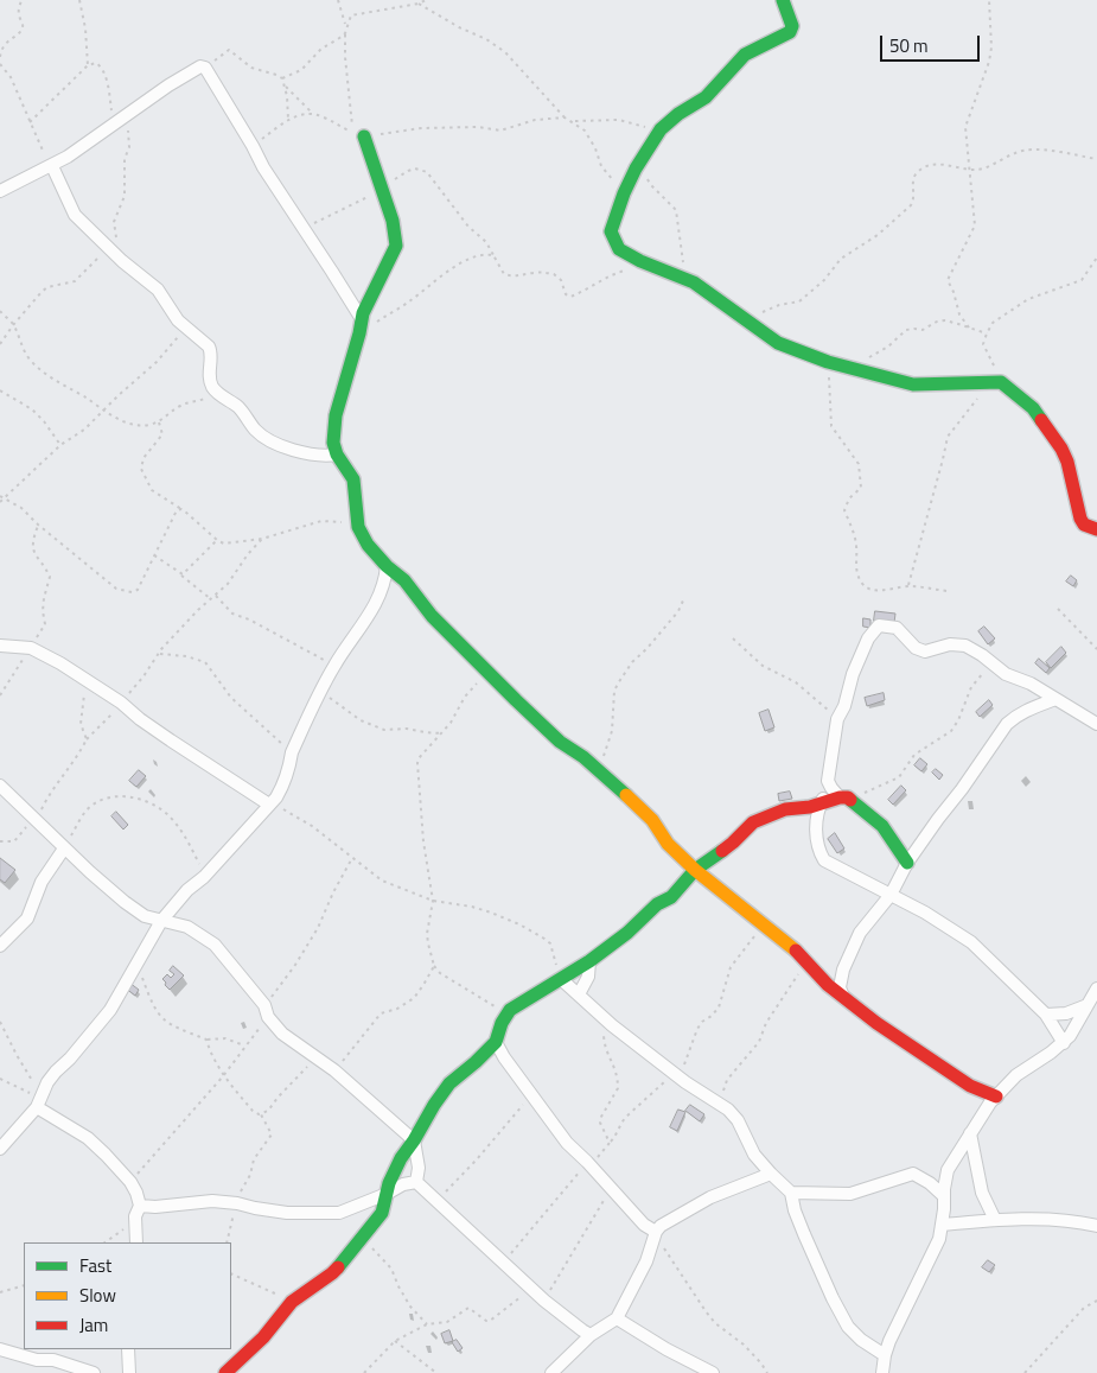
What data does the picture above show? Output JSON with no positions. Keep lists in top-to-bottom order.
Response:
{
  "legend": ["Fast", "Slow", "Jam"],
  "scale_bar": "50 m"
}
